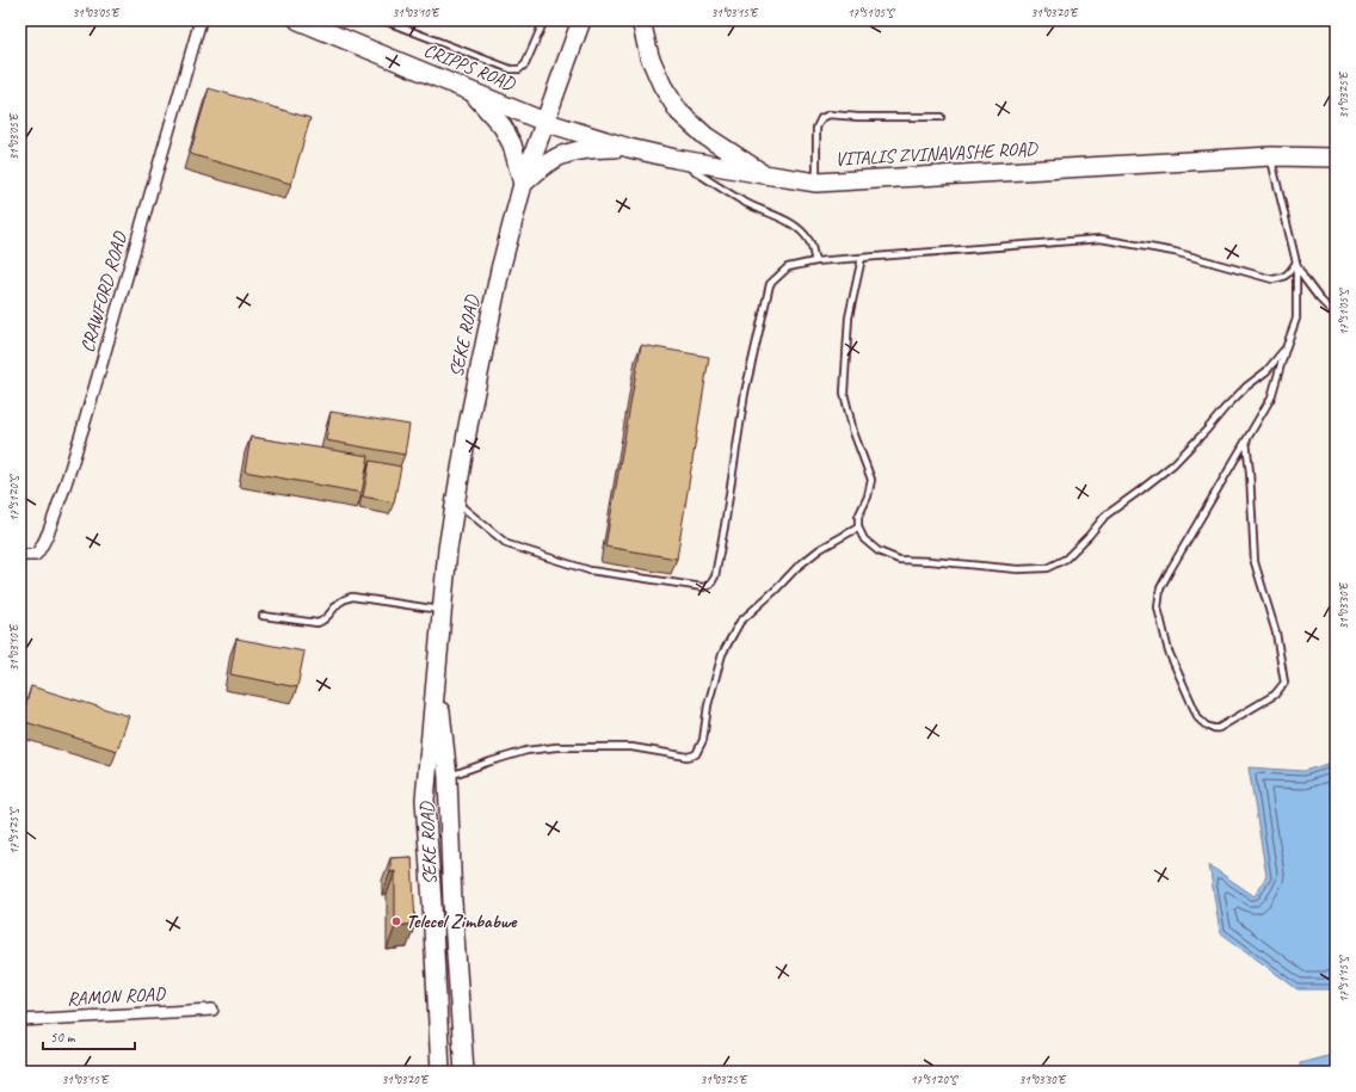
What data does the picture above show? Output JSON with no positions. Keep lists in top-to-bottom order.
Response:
{
  "streets": {
    "main road": ["CRIPPS ROAD", "VITALIS ZVINAVASHE ROAD", "SEKE ROAD"],
    "street": ["CRAWFORD ROAD", "RAMON ROAD"]
  },
  "crossings": [
    ["CRIPPS ROAD", "VITALIS ZVINAVASHE ROAD"],
    ["CRIPPS ROAD", "SEKE ROAD"],
    ["VITALIS ZVINAVASHE ROAD", "SEKE ROAD"]
  ],
  "places": ["Telecel Zimbabwe"],
  "scale_bar": "50 m",
  "coordinates": [
    "31°03'05\"E",
    "31°03'10\"E",
    "31°03'15\"E",
    "17°51'05\"S",
    "31°03'20\"E",
    "31°03'25\"E",
    "17°51'20\"S",
    "31°03'30\"E",
    "17°51'25\"S",
    "17°51'15\"S"
  ]
}
